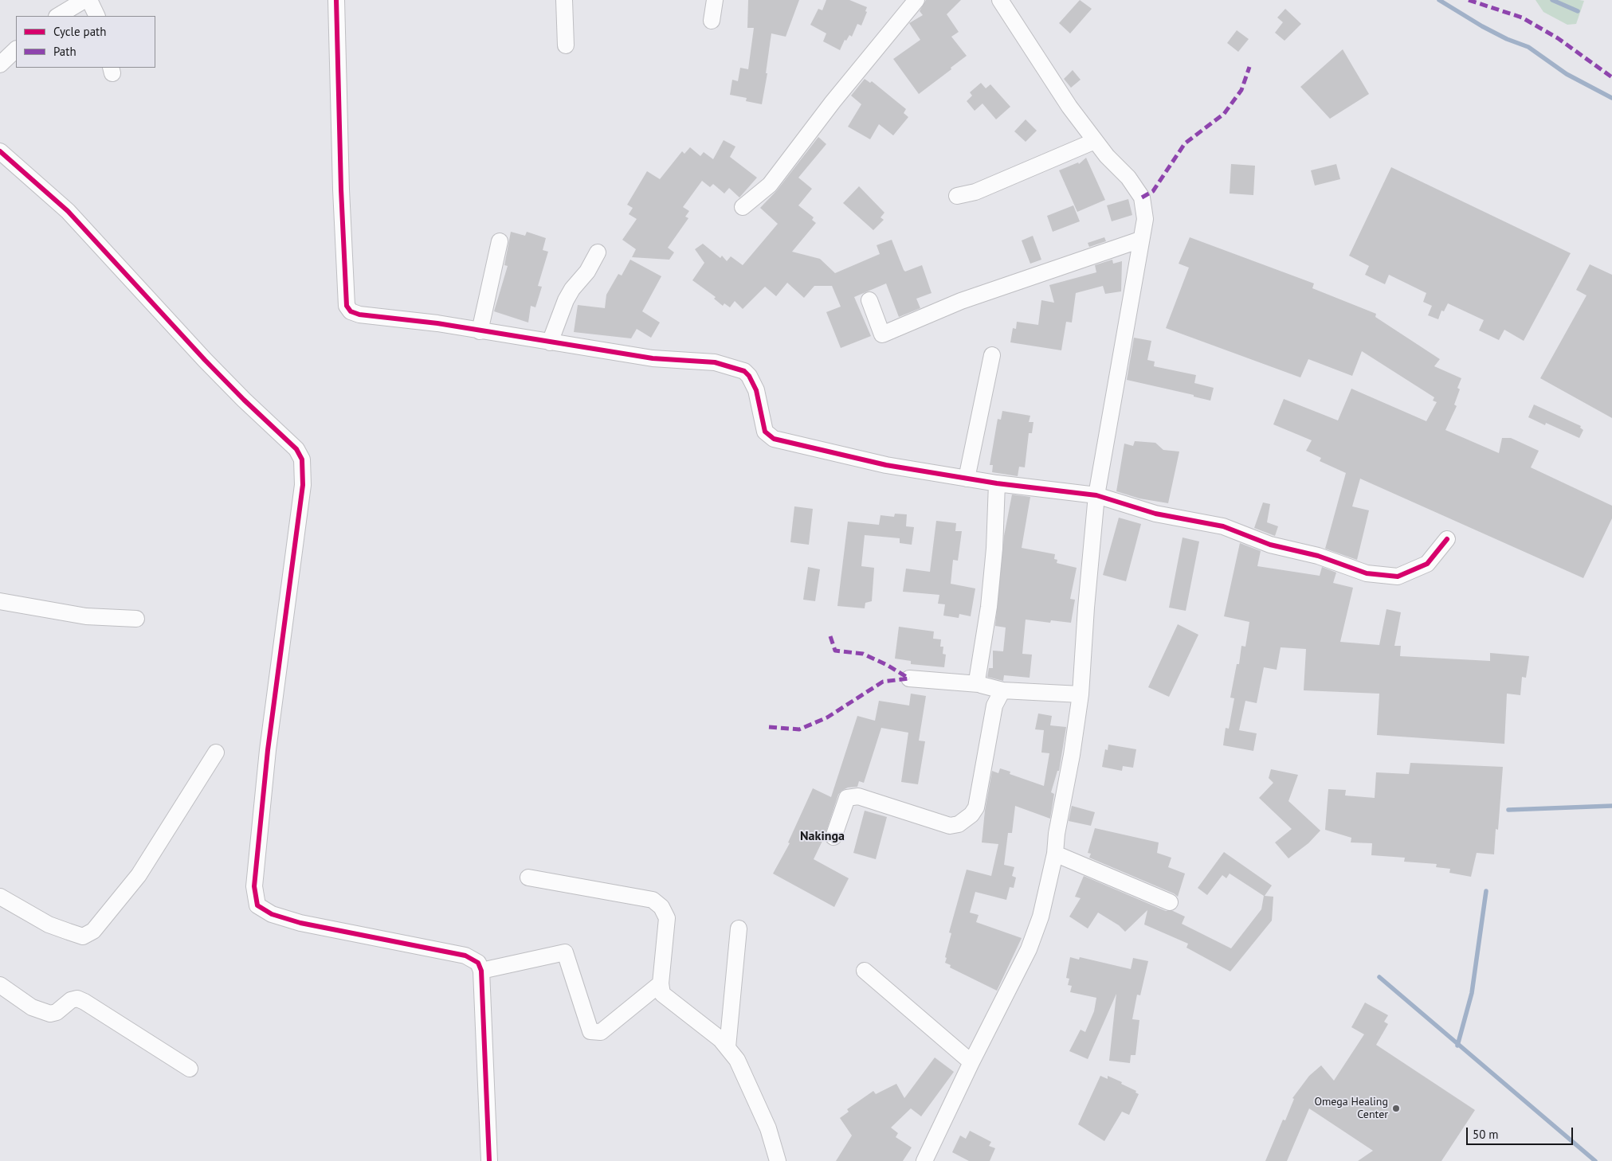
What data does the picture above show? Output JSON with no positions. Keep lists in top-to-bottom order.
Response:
{
  "districts": ["Nakinga"],
  "places": ["Omega Healing Center"],
  "legend": ["Cycle path", "Path"],
  "scale_bar": "50 m"
}
